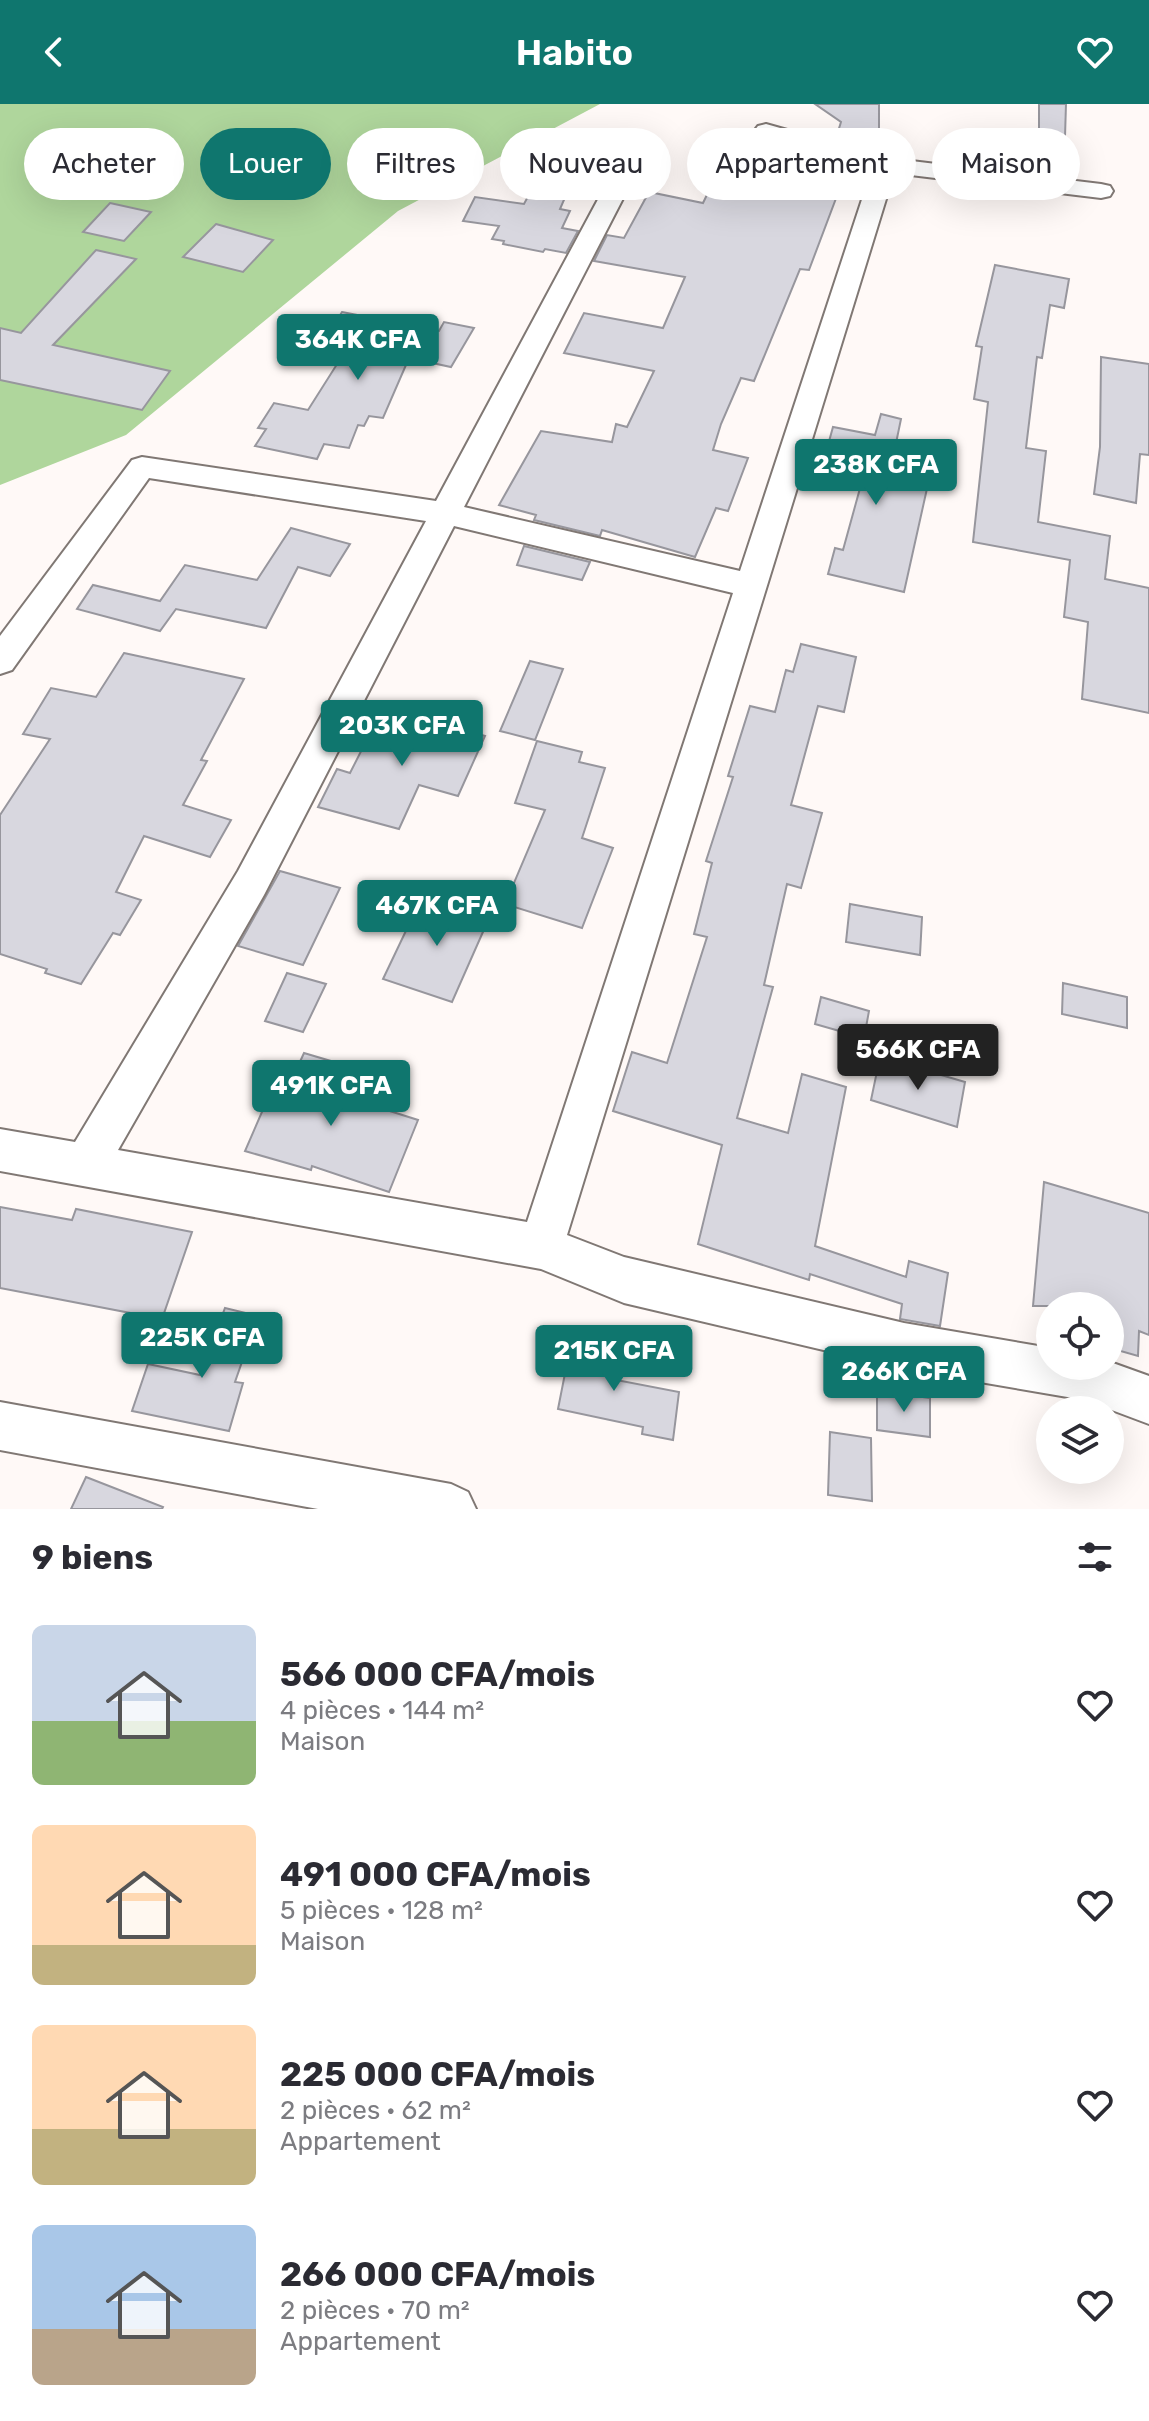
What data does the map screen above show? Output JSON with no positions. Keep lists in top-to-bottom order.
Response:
{
  "page": {
    "header": "Habito",
    "chip": [
      "Acheter",
      "Louer",
      "Filtres",
      "Nouveau",
      "Appartement",
      "Maison"
    ],
    "price": [
      "364K CFA",
      "238K CFA",
      "203K CFA",
      "467K CFA",
      "566K CFA",
      "491K CFA",
      "225K CFA",
      "215K CFA",
      "266K CFA"
    ],
    "heading": "9 biens",
    "list": [
      {
        "name": "566 000 CFA/mois",
        "note": "4 pièces · 144 m² · Maison"
      },
      {
        "name": "491 000 CFA/mois",
        "note": "5 pièces · 128 m² · Maison"
      },
      {
        "name": "225 000 CFA/mois",
        "note": "2 pièces · 62 m² · Appartement"
      },
      {
        "name": "266 000 CFA/mois",
        "note": "2 pièces · 70 m² · Appartement"
      }
    ]
  }
}
